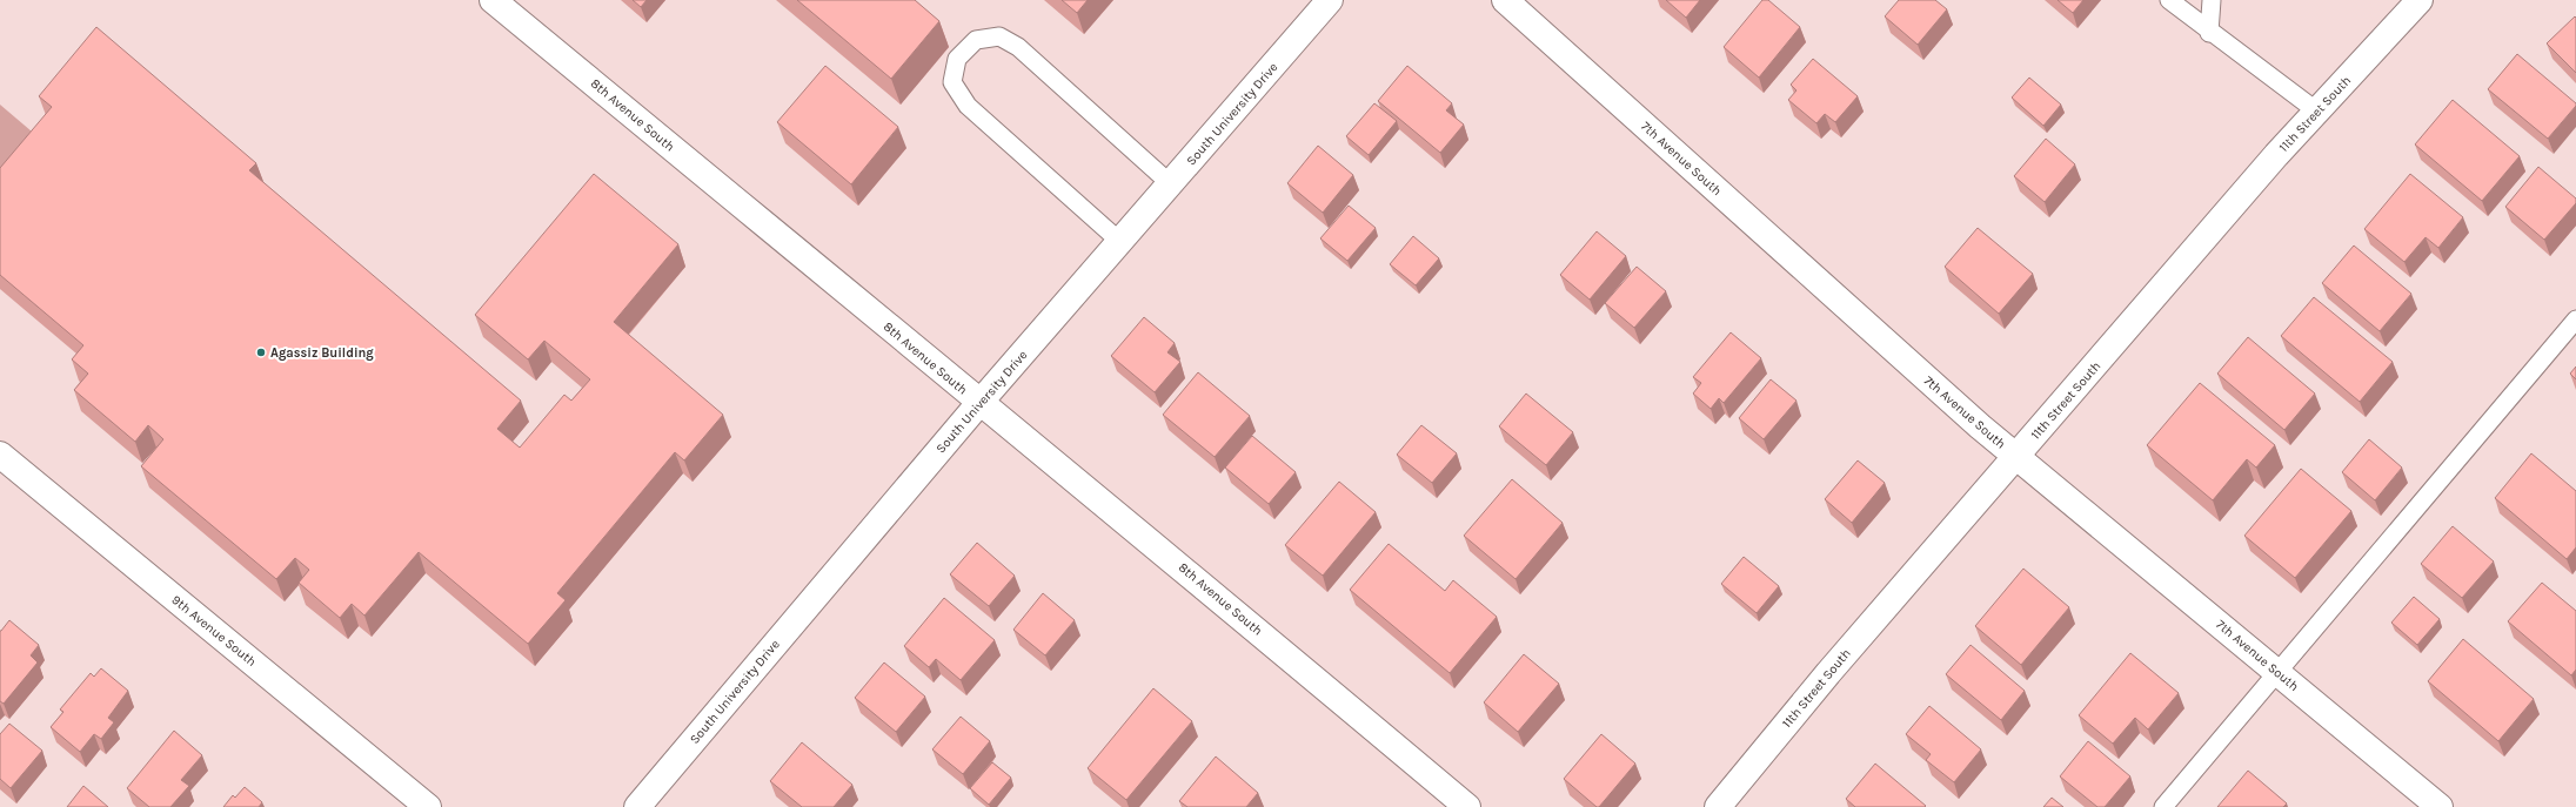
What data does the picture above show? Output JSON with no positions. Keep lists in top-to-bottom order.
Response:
{
  "streets": {
    "street": [
      "South University Drive",
      "11th Street South",
      "8th Avenue South",
      "7th Avenue South",
      "9th Avenue South"
    ]
  },
  "crossings": [
    ["South University Drive", "8th Avenue South"],
    ["11th Street South", "7th Avenue South"]
  ],
  "places": ["Agassiz Building"]
}
